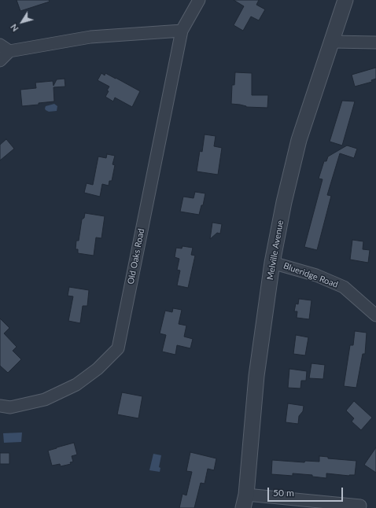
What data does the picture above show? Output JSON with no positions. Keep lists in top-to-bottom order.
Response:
{
  "streets": {
    "street": ["Melville Avenue", "Old Oaks Road", "Blueridge Road"]
  },
  "crossings": [
    ["Melville Avenue", "Blueridge Road"]
  ],
  "scale_bar": "50 m",
  "north": "bottom left"
}
